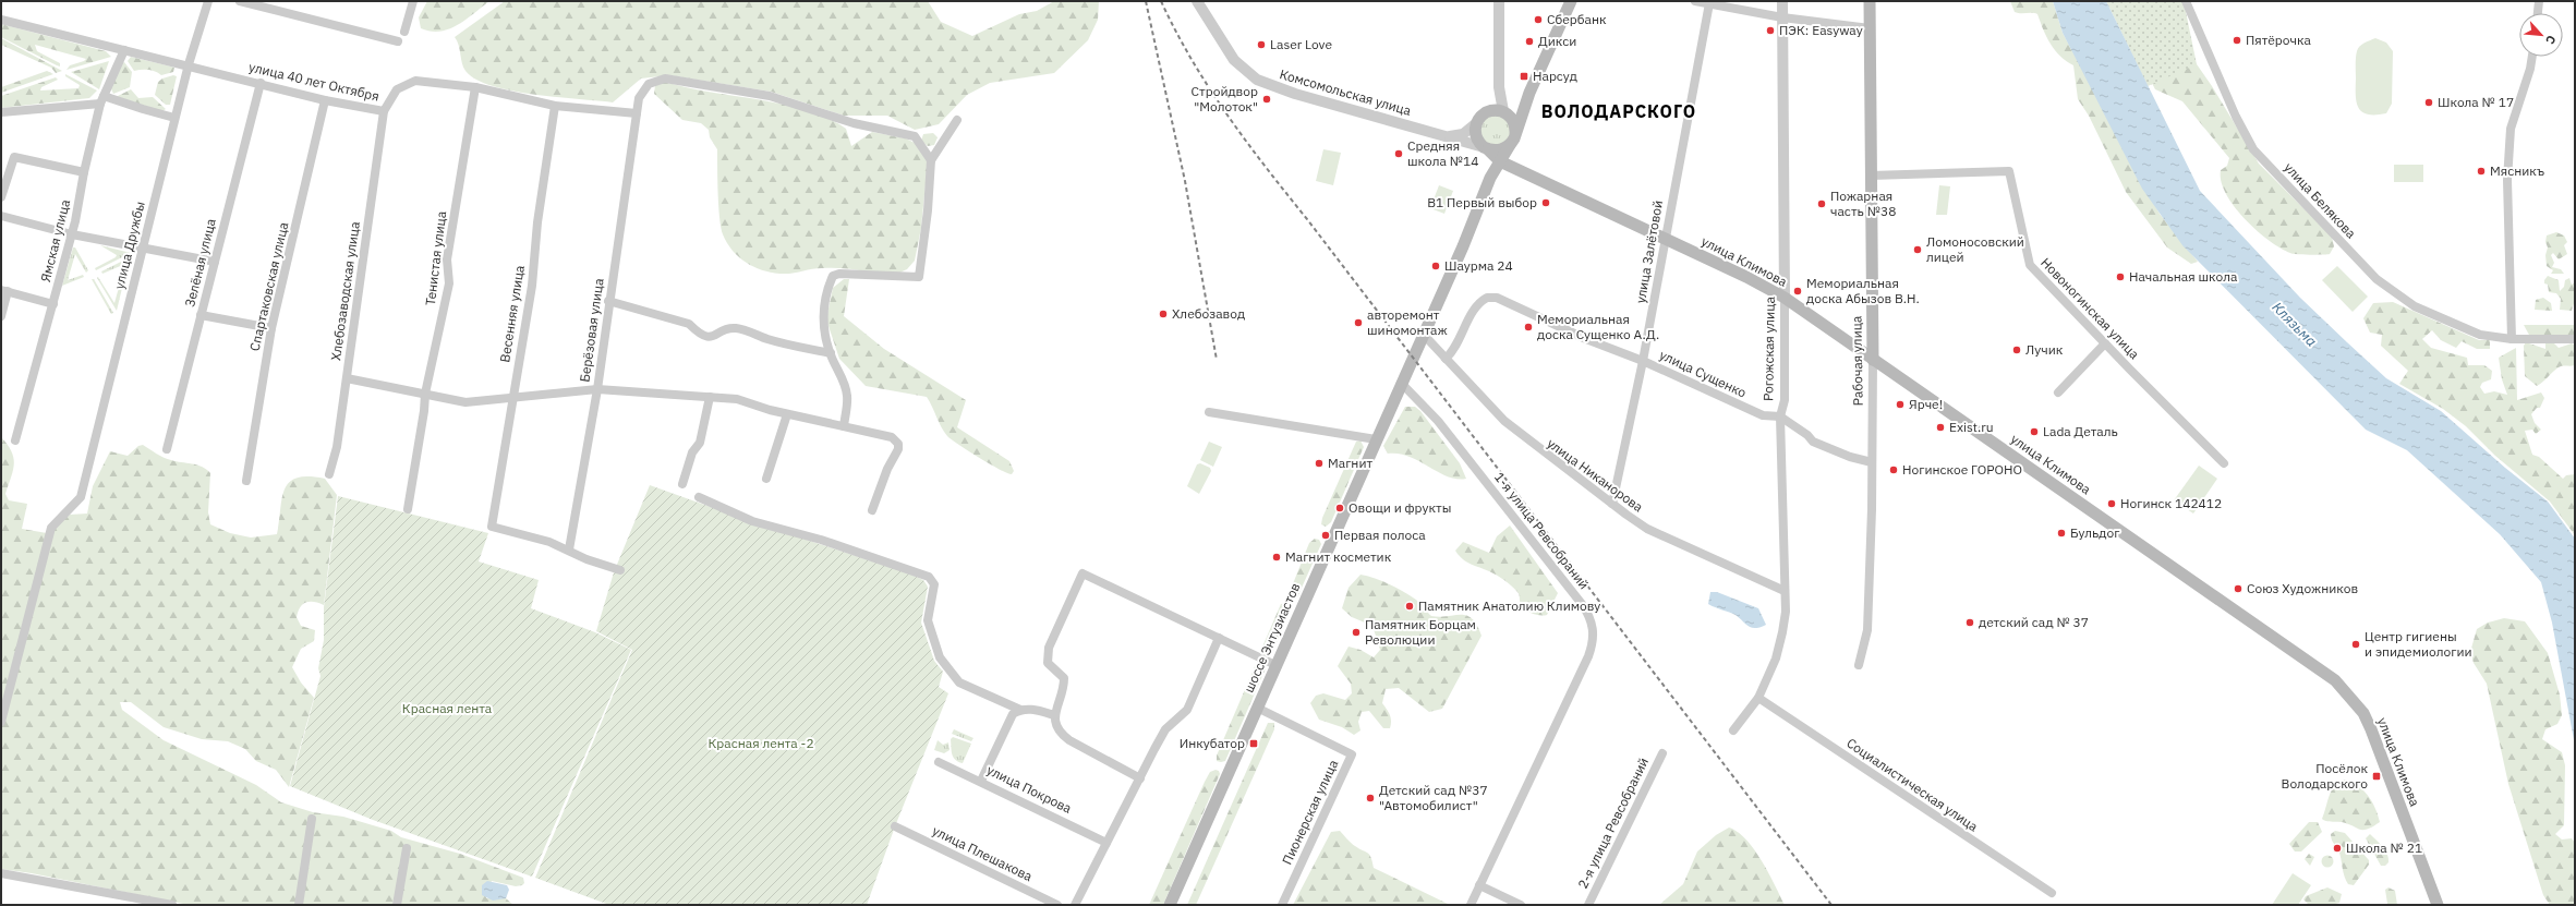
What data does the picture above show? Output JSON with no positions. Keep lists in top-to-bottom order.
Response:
{
  "streets": {
    "main road": ["улица Климова", "Рабочая улица", "шоссе Энтузиастов"],
    "street": [
      "улица 40 лет Октября",
      "Комсомольская улица",
      "улица Белякова",
      "Ямская улица",
      "улица Дружбы",
      "улица Залётовой",
      "Тенистая улица",
      "Зелёная улица",
      "Спартаковская улица",
      "Хлебозаводская улица",
      "Новоногинская улица",
      "Весенняя улица",
      "Берёзовая улица",
      "Рогожская улица",
      "улица Сущенко",
      "улица Никанорова",
      "1-я улица Ревсобраний",
      "Социалистическая улица",
      "улица Покрова",
      "Пионерская улица",
      "2-я улица Ревсобраний",
      "улица Плешакова"
    ]
  },
  "crossings": [
    ["улица 40 лет Октября", "Ямская улица"],
    ["улица 40 лет Октября", "улица Дружбы"],
    ["улица 40 лет Октября", "Тенистая улица"],
    ["улица 40 лет Октября", "Зелёная улица"],
    ["улица 40 лет Октября", "Спартаковская улица"],
    ["улица 40 лет Октября", "Хлебозаводская улица"],
    ["улица 40 лет Октября", "Весенняя улица"],
    ["улица 40 лет Октября", "Берёзовая улица"],
    ["Комсомольская улица", "улица Климова"],
    ["Комсомольская улица", "шоссе Энтузиастов"],
    ["улица Залётовой", "улица Климова"],
    ["улица Залётовой", "улица Сущенко"],
    ["улица Залётовой", "улица Никанорова"],
    ["улица Климова", "Рогожская улица"],
    ["улица Климова", "Рабочая улица"],
    ["улица Климова", "шоссе Энтузиастов"],
    ["Новоногинская улица", "Рабочая улица"],
    ["Весенняя улица", "Берёзовая улица"],
    ["Рогожская улица", "улица Сущенко"],
    ["Рогожская улица", "улица Никанорова"],
    ["Рогожская улица", "Социалистическая улица"],
    ["Рабочая улица", "улица Сущенко"],
    ["улица Сущенко", "улица Никанорова"],
    ["улица Никанорова", "шоссе Энтузиастов"],
    ["1-я улица Ревсобраний", "шоссе Энтузиастов"],
    ["шоссе Энтузиастов", "Пионерская улица"]
  ],
  "districts": ["ВОЛОДАРСКОГО"],
  "water": ["Клязьма"],
  "parks": ["Красная лента", "Красная лента -2"],
  "places": {
    "other": [
      "Сбербанк",
      "ПЭК: Easyway",
      "Пятёрочка",
      "Дикси",
      "Laser Love",
      "Стройдвор \"Молоток\"",
      "Школа № 17",
      "Средняя школа №14",
      "Мясникъ",
      "В1 Первый выбор",
      "Пожарная часть №38",
      "Ломоносовский лицей",
      "Шаурма 24",
      "Начальная школа",
      "Мемориальная доска Абызов В.Н.",
      "Хлебозавод",
      "авторемонт шиномонтаж",
      "Мемориальная доска Сущенко А.Д.",
      "Лучик",
      "Ярче!",
      "Exist.ru",
      "Lada Деталь",
      "Магнит",
      "Ногинское ГОРОНО",
      "Ногинск 142412",
      "Овощи и фрукты",
      "Бульдог",
      "Первая полоса",
      "Магнит косметик",
      "Союз Художников",
      "Памятник Анатолию Климову",
      "детский сад № 37",
      "Памятник Борцам Революции",
      "Центр гигиены и эпидемиологии",
      "Детский сад №37 \"Автомобилист\"",
      "Школа № 21"
    ],
    "transit": ["Нарсуд", "Инкубатор", "Посёлок Володарского"]
  },
  "north": "bottom right"
}
